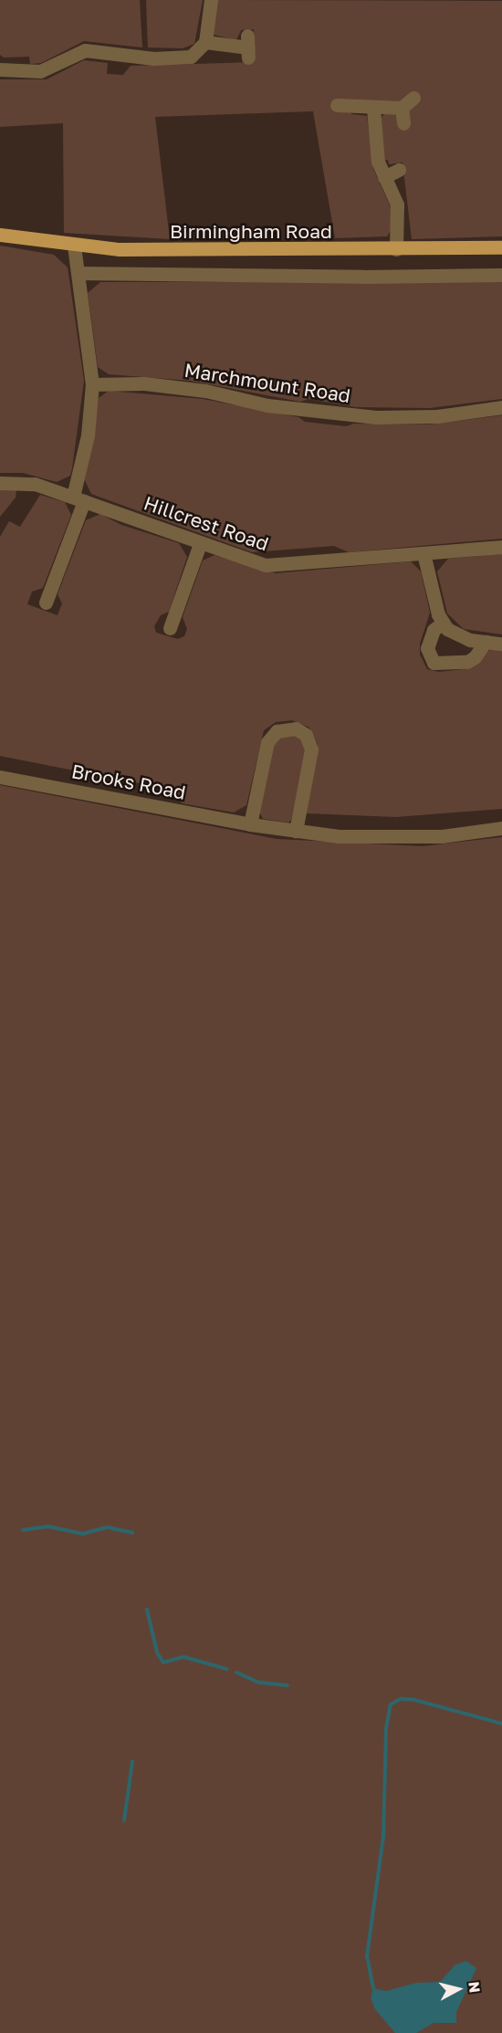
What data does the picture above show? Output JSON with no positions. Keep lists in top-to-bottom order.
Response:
{
  "streets": {
    "main road": ["Birmingham Road"],
    "street": ["Marchmount Road", "Hillcrest Road", "Brooks Road"]
  },
  "north": "right"
}
